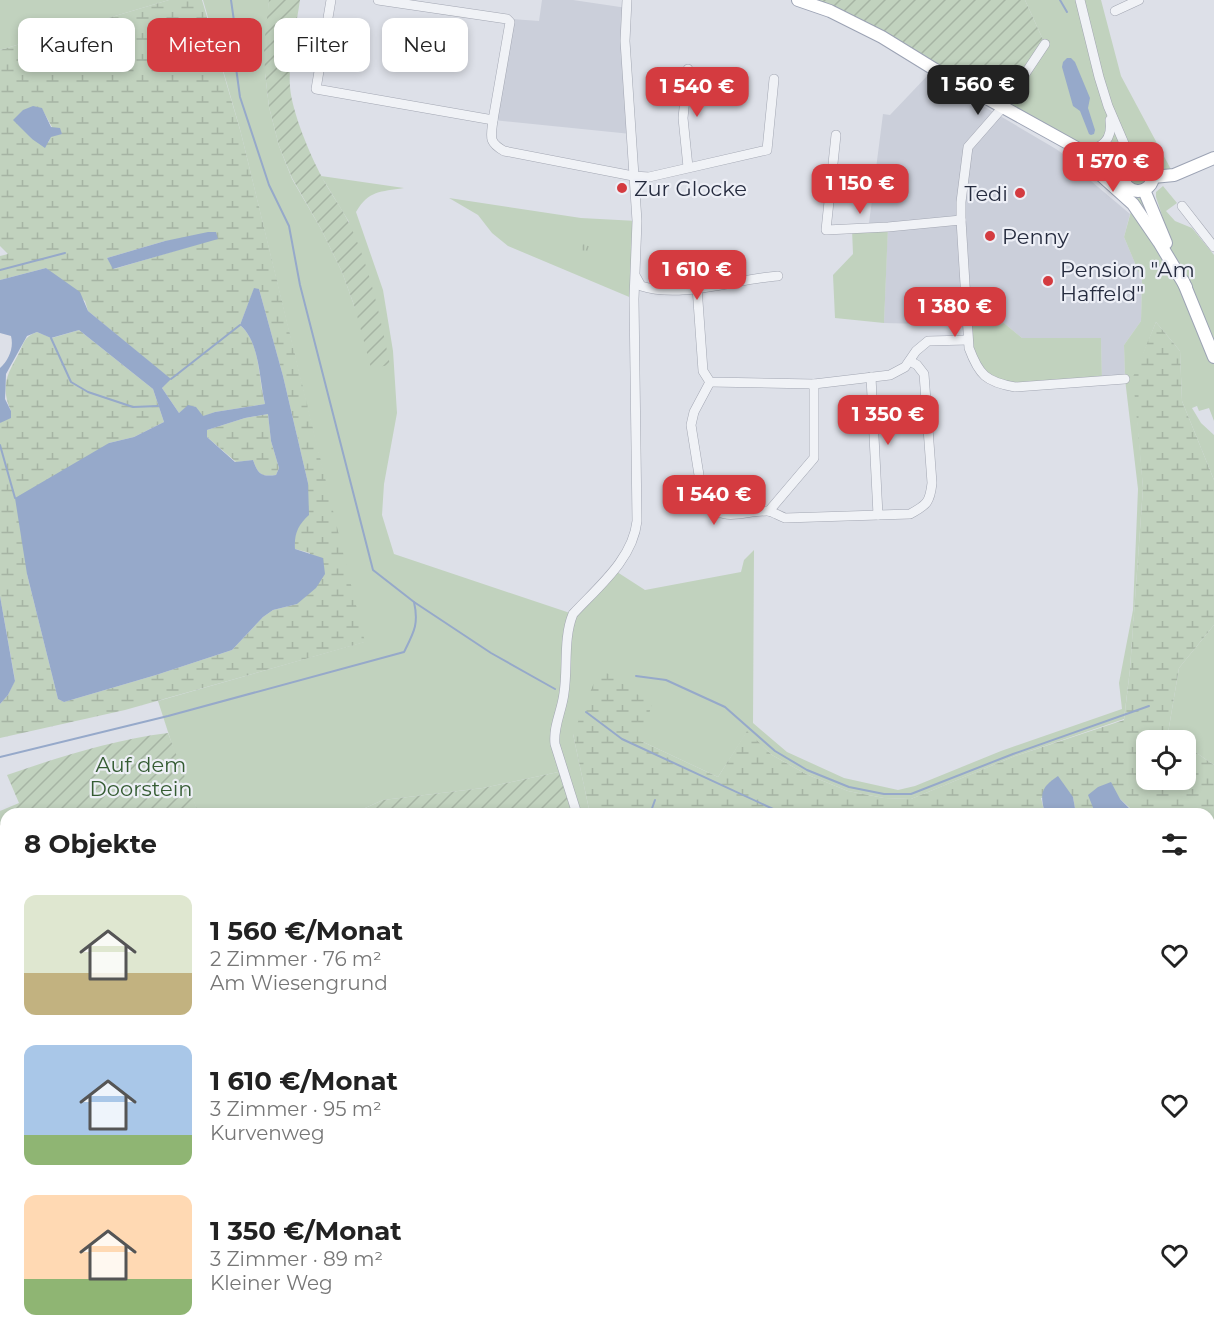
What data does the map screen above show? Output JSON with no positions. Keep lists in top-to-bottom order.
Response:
{
  "parks": ["Auf dem Doorstein"],
  "places": [
    "Zur Glocke",
    "Tedi",
    "Penny",
    "Pension \"Am Haffeld\""
  ],
  "page": {
    "chip": [
      "Kaufen",
      "Mieten",
      "Filter",
      "Neu"
    ],
    "price": [
      "1 560 €",
      "1 540 €",
      "1 570 €",
      "1 150 €",
      "1 610 €",
      "1 380 €",
      "1 350 €",
      "1 540 €"
    ],
    "heading": "8 Objekte",
    "list": [
      {
        "name": "1 560 €/Monat",
        "note": "2 Zimmer · 76 m² · Am Wiesengrund"
      },
      {
        "name": "1 610 €/Monat",
        "note": "3 Zimmer · 95 m² · Kurvenweg"
      },
      {
        "name": "1 350 €/Monat",
        "note": "3 Zimmer · 89 m² · Kleiner Weg"
      }
    ]
  }
}
